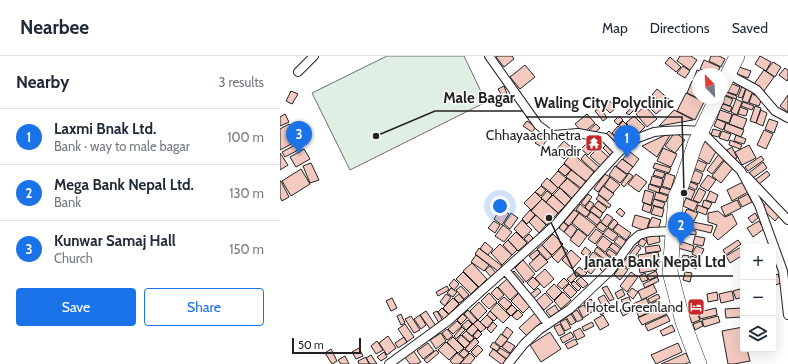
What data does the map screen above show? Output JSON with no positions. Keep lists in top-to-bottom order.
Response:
{
  "places": {
    "other": ["Male Bagar", "Waling City Polyclinic", "Janata Bank Nepal Ltd"],
    "temple": ["Chhayaachhetra Mandir"],
    "hotel": ["Hotel Greenland"]
  },
  "scale_bar": "50 m",
  "north": "top left",
  "page": {
    "header": "Nearbee",
    "nav": ["Map", "Directions", "Saved"],
    "heading": ["Nearby", "3 results"],
    "list": [
      {
        "mark": "1",
        "name": "Laxmi Bnak Ltd.",
        "note": "Bank · way to male bagar",
        "value": "100 m"
      },
      {
        "mark": "2",
        "name": "Mega Bank Nepal Ltd.",
        "note": "Bank",
        "value": "130 m"
      },
      {
        "mark": "3",
        "name": "Kunwar Samaj Hall",
        "note": "Church",
        "value": "150 m"
      }
    ],
    "pins": ["3", "1", "2"],
    "map_buttons": ["+", "−"],
    "buttons": ["Save", "Share"],
    "scale": "50 m"
  }
}
